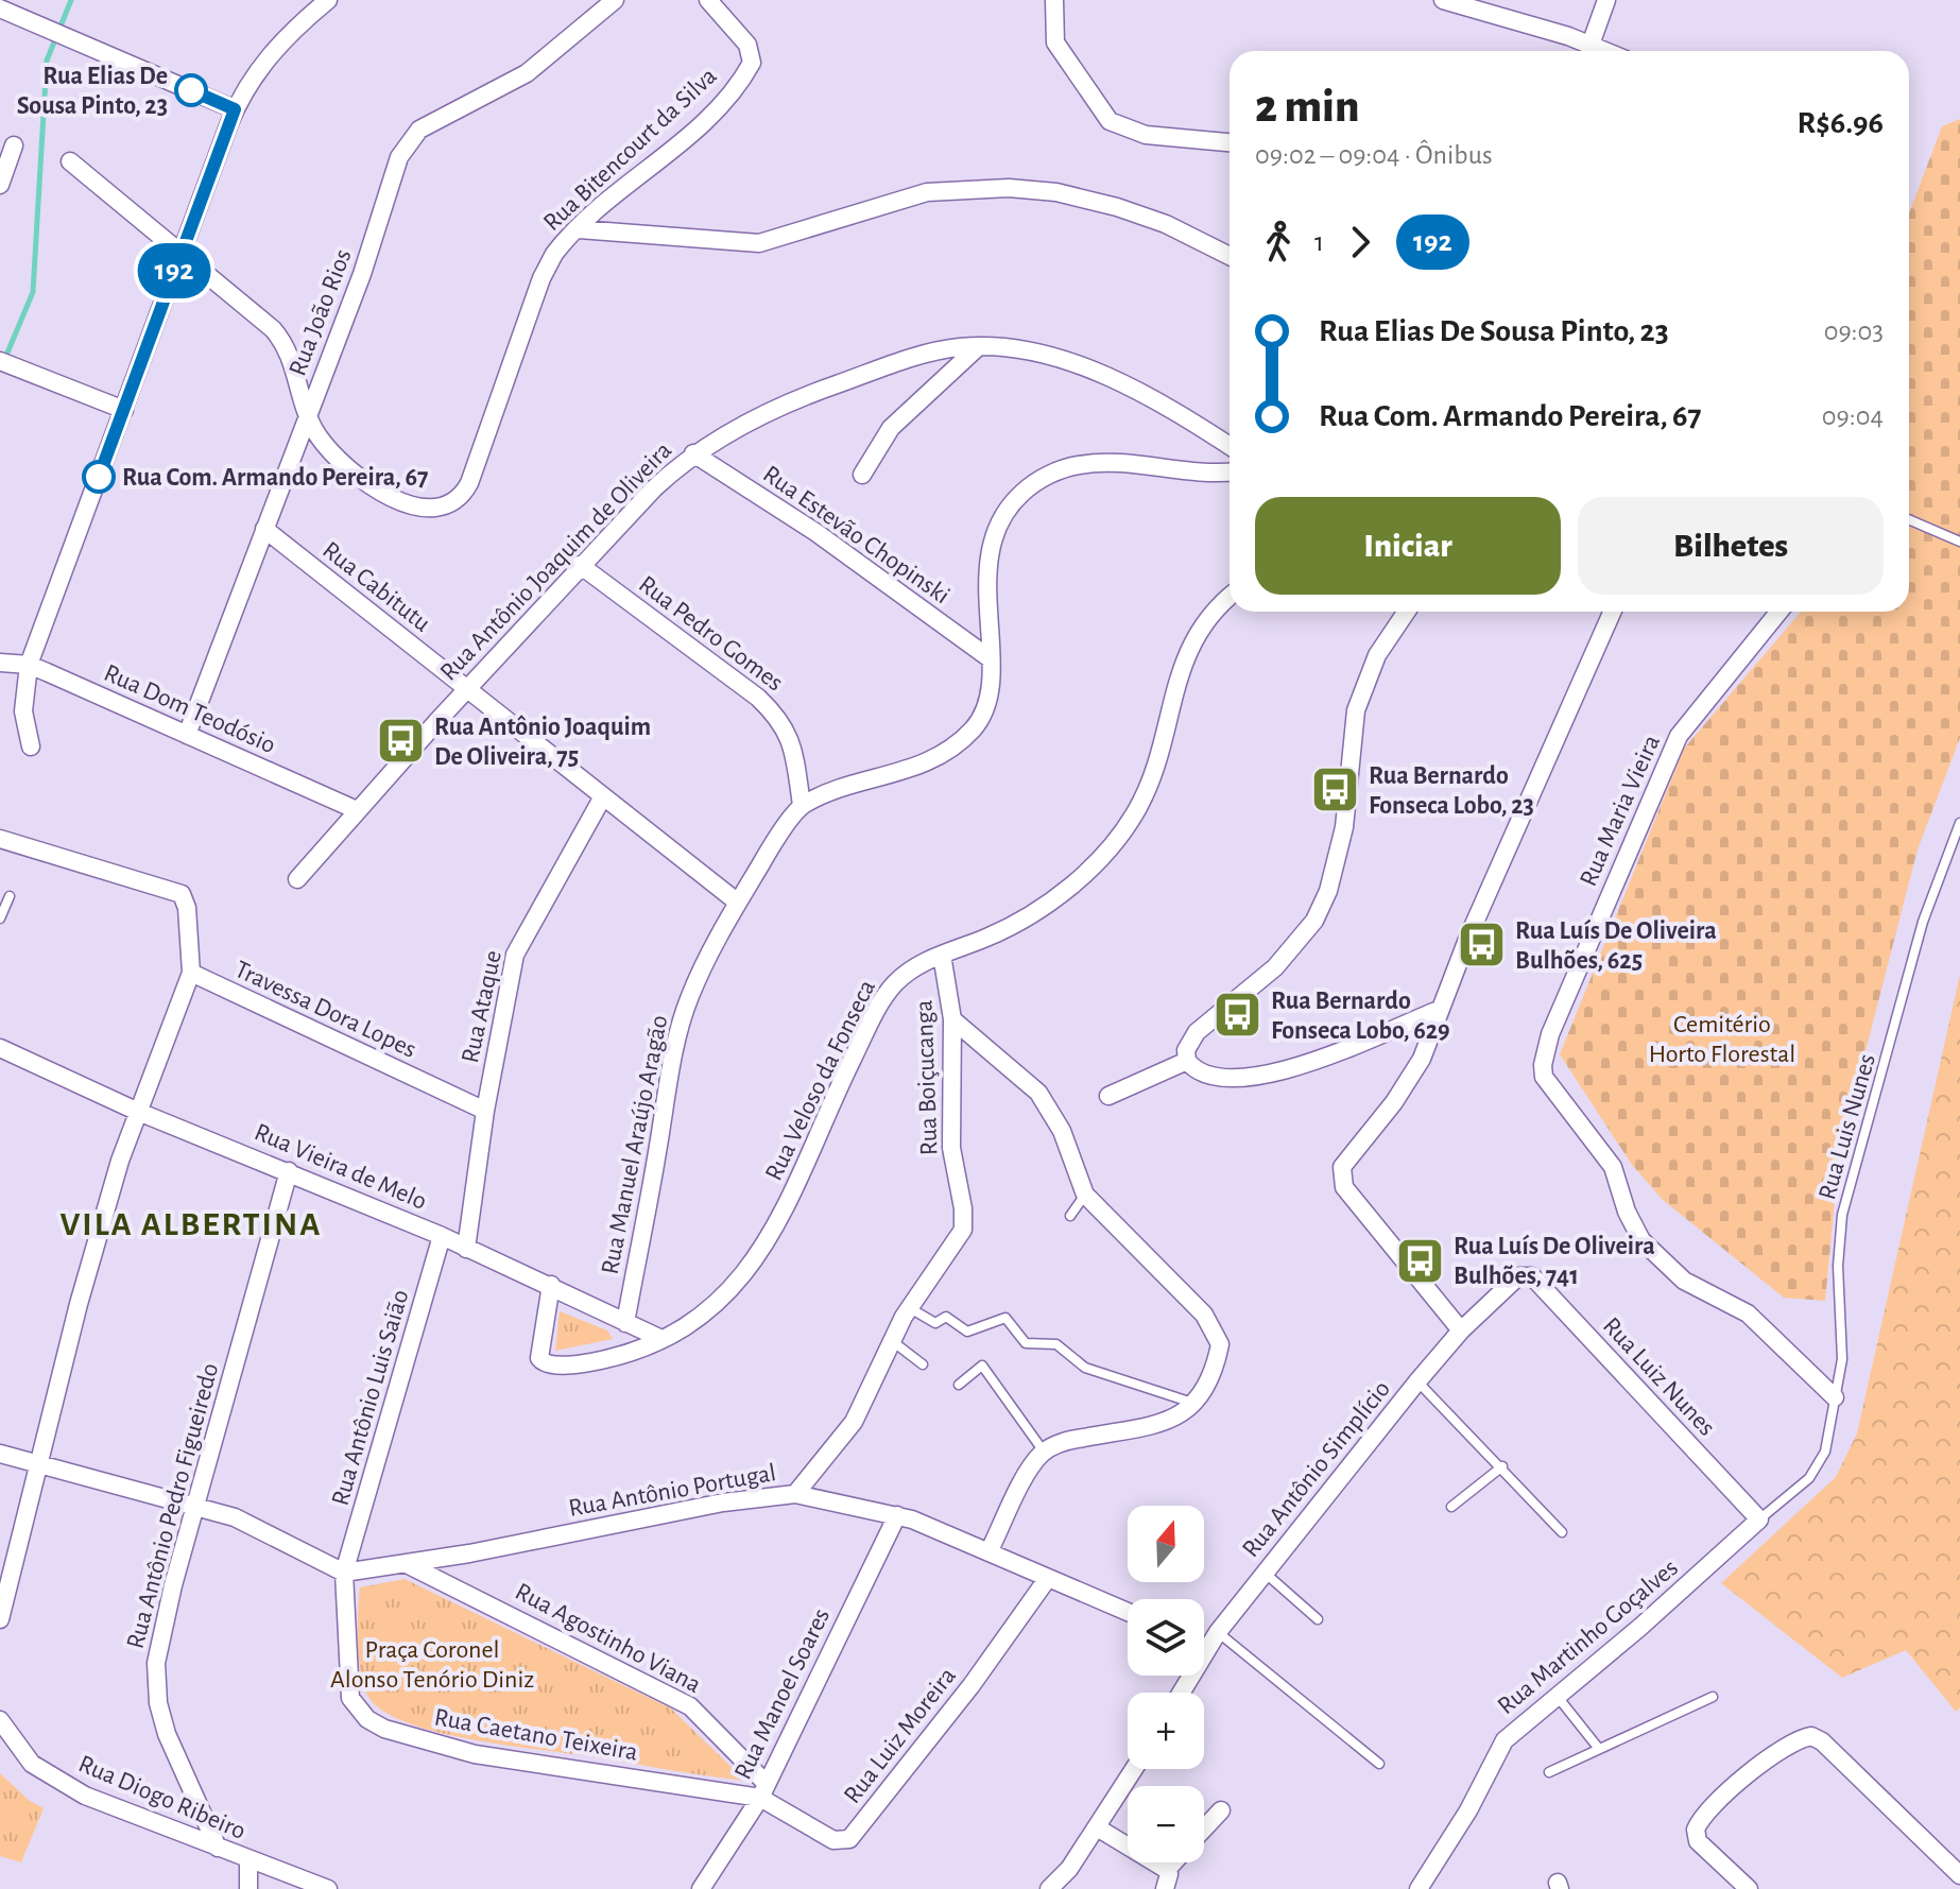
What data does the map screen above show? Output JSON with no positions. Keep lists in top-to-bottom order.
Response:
{
  "streets": {
    "street": [
      "Rua Bitencourt da Silva",
      "Rua João Rios",
      "Rua Estevão Chopinski",
      "Rua Antônio Joaquim de Oliveira",
      "Rua Cabitutu",
      "Rua Pedro Gomes",
      "Rua Dom Teodósio",
      "Rua Maria Vieira",
      "Rua Ataque",
      "Travessa Dora Lopes",
      "Rua Boiçucanga",
      "Rua Veloso da Fonseca",
      "Rua Manuel Araújo Aragão",
      "Rua Vieira de Melo",
      "Rua Luiz Nunes",
      "Rua Antônio Luis Saião",
      "Rua Antônio Simplício",
      "Rua Antônio Portugal",
      "Rua Antônio Pedro Figueiredo",
      "Rua Martinho Goçalves",
      "Rua Agostinho Viana",
      "Rua Manoel Soares",
      "Rua Caetano Teixeira",
      "Rua Luiz Moreira",
      "Rua Diogo Ribeiro"
    ],
    "lane": ["Rua Luis Nunes"]
  },
  "crossings": [
    ["Rua Bitencourt da Silva", "Rua João Rios"],
    ["Rua João Rios", "Rua Cabitutu"],
    ["Rua João Rios", "Rua Dom Teodósio"],
    ["Rua Estevão Chopinski", "Rua Antônio Joaquim de Oliveira"],
    ["Rua Antônio Joaquim de Oliveira", "Rua Cabitutu"],
    ["Rua Antônio Joaquim de Oliveira", "Rua Pedro Gomes"],
    ["Rua Antônio Joaquim de Oliveira", "Rua Dom Teodósio"],
    ["Rua Cabitutu", "Rua Ataque"],
    ["Rua Cabitutu", "Rua Manuel Araújo Aragão"],
    ["Rua Pedro Gomes", "Rua Manuel Araújo Aragão"],
    ["Rua Maria Vieira", "Rua Luis Nunes"],
    ["Rua Ataque", "Travessa Dora Lopes"],
    ["Rua Ataque", "Rua Vieira de Melo"],
    ["Rua Boiçucanga", "Rua Veloso da Fonseca"],
    ["Rua Boiçucanga", "Rua Antônio Portugal"],
    ["Rua Veloso da Fonseca", "Rua Vieira de Melo"],
    ["Rua Luis Nunes", "Rua Martinho Goçalves"],
    ["Rua Manuel Araújo Aragão", "Rua Vieira de Melo"],
    ["Rua Vieira de Melo", "Rua Antônio Luis Saião"],
    ["Rua Vieira de Melo", "Rua Antônio Pedro Figueiredo"],
    ["Rua Luiz Nunes", "Rua Antônio Simplício"],
    ["Rua Luiz Nunes", "Rua Martinho Goçalves"],
    ["Rua Antônio Luis Saião", "Rua Antônio Portugal"],
    ["Rua Antônio Luis Saião", "Rua Caetano Teixeira"],
    ["Rua Antônio Portugal", "Rua Agostinho Viana"],
    ["Rua Antônio Portugal", "Rua Manoel Soares"],
    ["Rua Antônio Portugal", "Rua Caetano Teixeira"],
    ["Rua Antônio Portugal", "Rua Luiz Moreira"],
    ["Rua Antônio Pedro Figueiredo", "Rua Diogo Ribeiro"],
    ["Rua Agostinho Viana", "Rua Manoel Soares"],
    ["Rua Agostinho Viana", "Rua Caetano Teixeira"],
    ["Rua Agostinho Viana", "Rua Luiz Moreira"],
    ["Rua Manoel Soares", "Rua Caetano Teixeira"],
    ["Rua Manoel Soares", "Rua Luiz Moreira"],
    ["Rua Caetano Teixeira", "Rua Luiz Moreira"]
  ],
  "districts": ["VILA ALBERTINA"],
  "parks": ["Cemitério Horto Florestal", "Praça Coronel Alonso Tenório Diniz"],
  "places": {
    "other": ["Rua Elias De Sousa Pinto, 23", "Rua Com. Armando Pereira, 67"],
    "bus stop": [
      "Rua Antônio Joaquim De Oliveira, 75",
      "Rua Bernardo Fonseca Lobo, 23",
      "Rua Luís De Oliveira Bulhões, 625",
      "Rua Bernardo Fonseca Lobo, 629",
      "Rua Luís De Oliveira Bulhões, 741"
    ]
  },
  "lines": ["bus line 192"],
  "north": "top",
  "page": {
    "on_map": "192",
    "heading": ["2 min", "09:02 – 09:04 · Ônibus", "R$6.96"],
    "legs": ["1", "192"],
    "list": [
      {
        "name": "Rua Elias De Sousa Pinto, 23",
        "value": "09:03"
      },
      {
        "name": "Rua Com. Armando Pereira, 67",
        "value": "09:04"
      }
    ],
    "buttons": ["Iniciar", "Bilhetes"],
    "map_buttons": ["+", "−"]
  }
}
